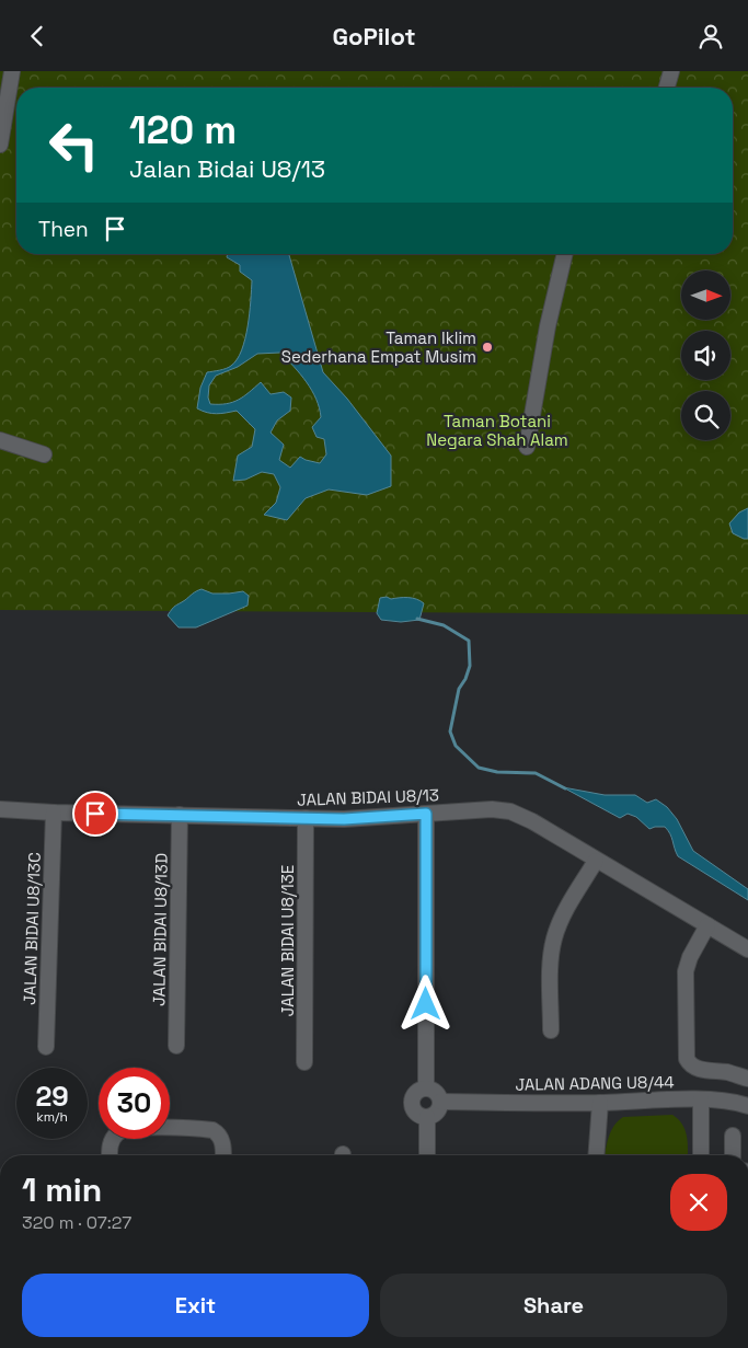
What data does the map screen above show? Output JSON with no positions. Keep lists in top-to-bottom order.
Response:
{
  "streets": {
    "street": [
      "JALAN BIDAI U8/13",
      "JALAN BIDAI U8/13C",
      "JALAN BIDAI U8/13D",
      "JALAN BIDAI U8/13E",
      "JALAN ADANG U8/44"
    ]
  },
  "crossings": [
    ["JALAN BIDAI U8/13", "JALAN BIDAI U8/13C"],
    ["JALAN BIDAI U8/13", "JALAN BIDAI U8/13D"],
    ["JALAN BIDAI U8/13", "JALAN BIDAI U8/13E"]
  ],
  "parks": ["Taman Botani Negara Shah Alam"],
  "places": ["Taman Iklim Sederhana Empat Musim"],
  "north": "right",
  "page": {
    "header": "GoPilot",
    "turn": ["120 m", "Jalan Bidai U8/13"],
    "then": "Then",
    "speed": "29 km/h",
    "limit": "30",
    "heading": ["1 min", "320 m · 07:27"],
    "buttons": ["Exit", "Share"]
  }
}
